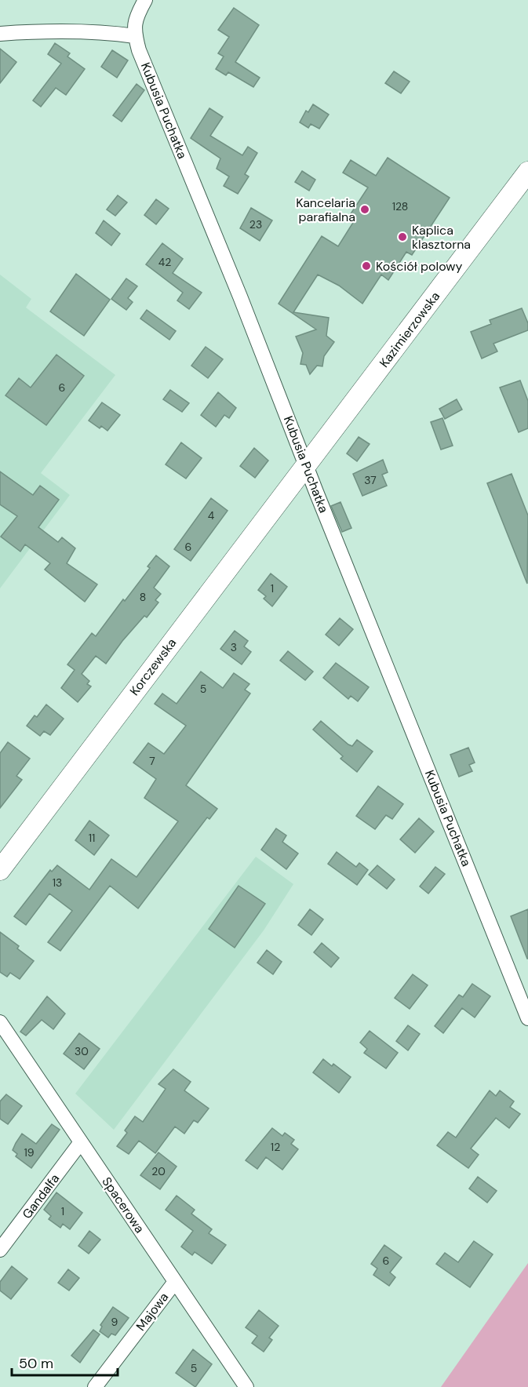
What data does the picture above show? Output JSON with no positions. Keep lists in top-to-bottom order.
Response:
{
  "streets": {
    "street": [
      "Kubusia Puchatka",
      "Kazimierzowska",
      "Korczewska",
      "Gandalfa",
      "Spacerowa",
      "Majowa"
    ]
  },
  "crossings": [
    ["Kubusia Puchatka", "Kazimierzowska"],
    ["Kubusia Puchatka", "Korczewska"],
    ["Kazimierzowska", "Korczewska"],
    ["Gandalfa", "Spacerowa"],
    ["Spacerowa", "Majowa"]
  ],
  "places": ["Kancelaria parafialna", "Kaplica klasztorna", "Kościół polowy"],
  "house_numbers": [
    "128",
    "23",
    "42",
    "6",
    "37",
    "4",
    "6",
    "1",
    "8",
    "3",
    "5",
    "7",
    "11",
    "13",
    "30",
    "12",
    "19",
    "20",
    "1",
    "6",
    "9",
    "5"
  ],
  "scale_bar": "50 m"
}
